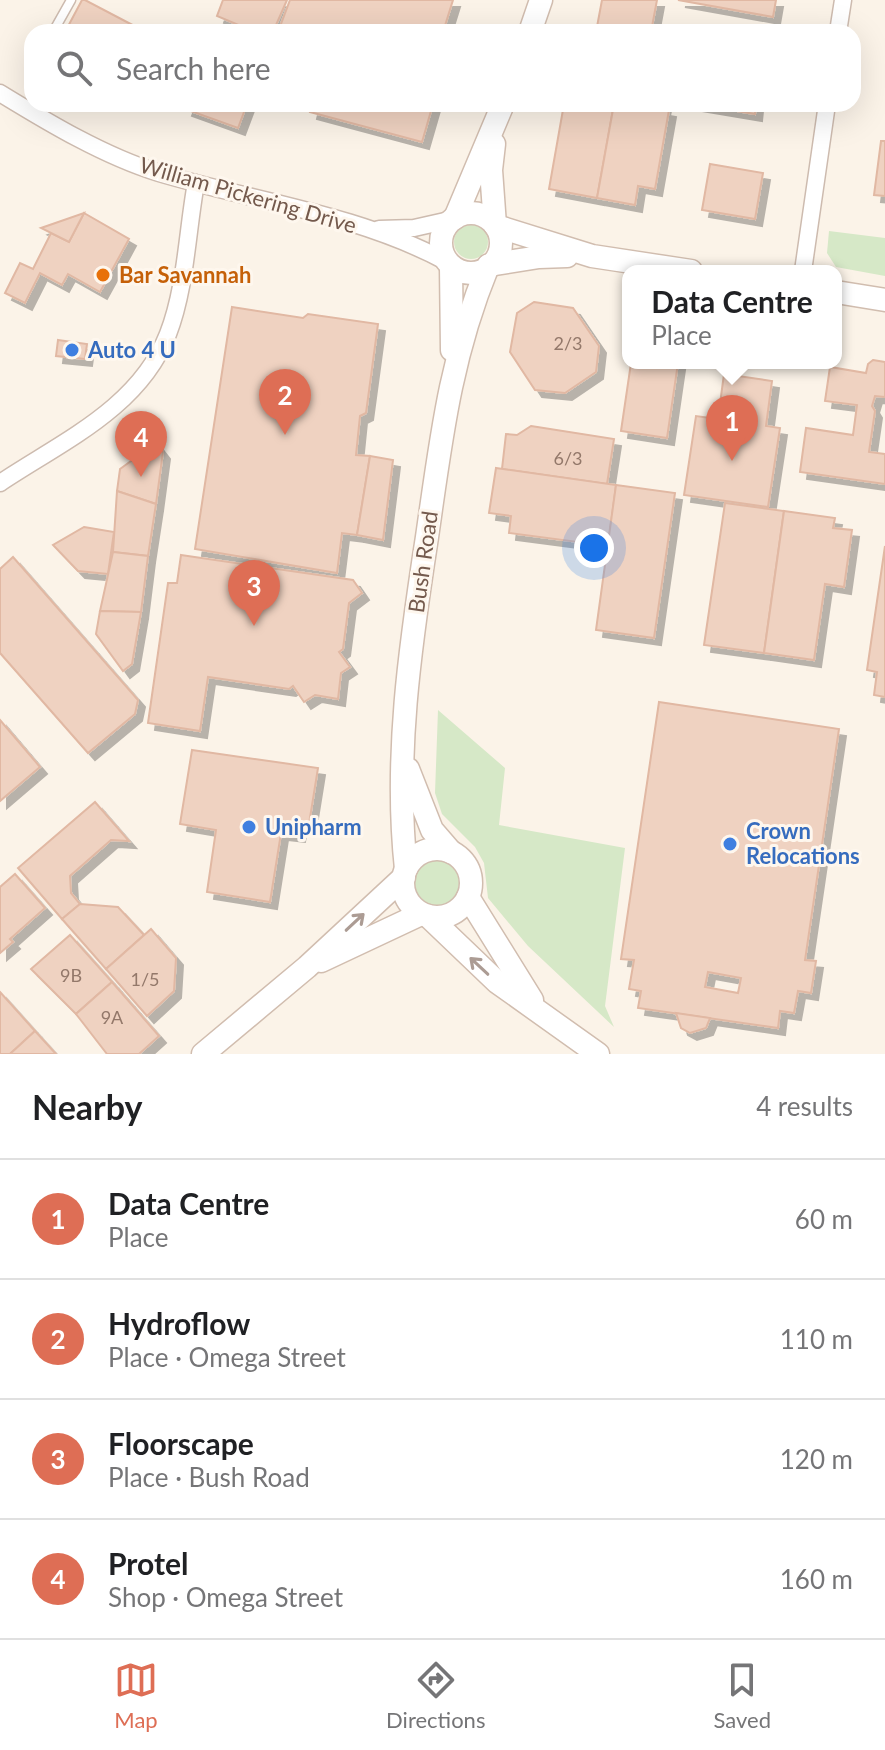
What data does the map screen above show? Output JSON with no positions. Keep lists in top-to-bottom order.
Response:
{
  "streets": {
    "main road": ["Bush Road"],
    "street": ["William Pickering Drive"]
  },
  "crossings": [
    ["William Pickering Drive", "Bush Road"]
  ],
  "places": [
    "Bar Savannah",
    "Auto 4 U",
    "Unipharm",
    "Crown Relocations"
  ],
  "house_numbers": [
    "2/3",
    "6/3",
    "9B",
    "1/5",
    "9A"
  ],
  "page": {
    "search": "Search here",
    "popup": ["Data Centre", "Place"],
    "pins": [
      "2",
      "1",
      "4",
      "3"
    ],
    "heading": ["Nearby", "4 results"],
    "list": [
      {
        "mark": "1",
        "name": "Data Centre",
        "note": "Place",
        "value": "60 m"
      },
      {
        "mark": "2",
        "name": "Hydroflow",
        "note": "Place · Omega Street",
        "value": "110 m"
      },
      {
        "mark": "3",
        "name": "Floorscape",
        "note": "Place · Bush Road",
        "value": "120 m"
      },
      {
        "mark": "4",
        "name": "Protel",
        "note": "Shop · Omega Street",
        "value": "160 m"
      }
    ],
    "nav": ["Map", "Directions", "Saved"]
  }
}
